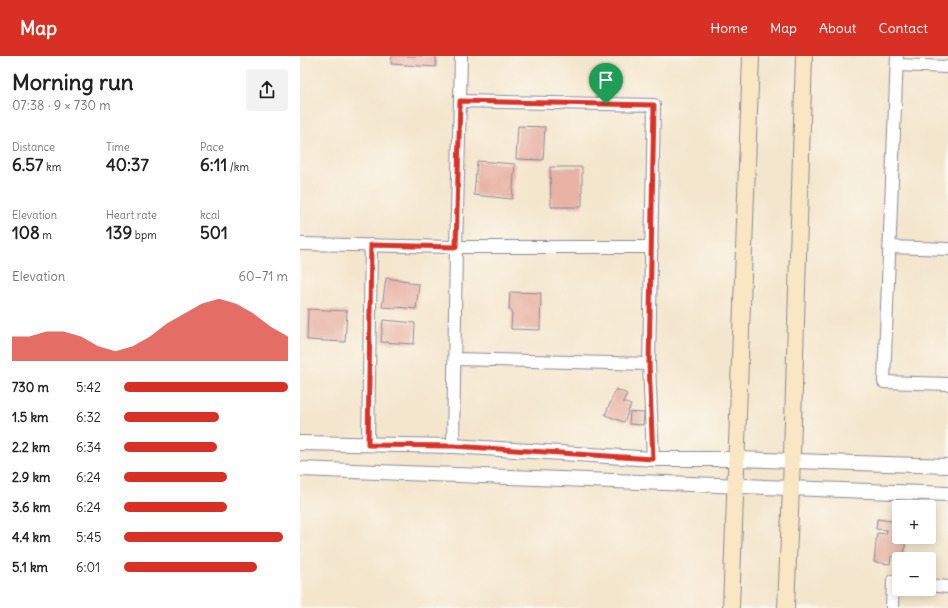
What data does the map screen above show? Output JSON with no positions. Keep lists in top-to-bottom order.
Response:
{
  "page": {
    "header": "Map",
    "nav": [
      "Home",
      "Map",
      "About",
      "Contact"
    ],
    "heading": ["Morning run", "07:38 · 9 × 730 m"],
    "stats": [
      ["Distance", "6.57 km"],
      ["Time", "40:37"],
      ["Pace", "6:11 /km"],
      ["Elevation", "108 m"],
      ["Heart rate", "139 bpm"],
      ["kcal", "501"]
    ],
    "chart": ["Elevation", "60–71 m"],
    "list": [
      {
        "name": "730 m",
        "note": "5:42"
      },
      {
        "name": "1.5 km",
        "note": "6:32"
      },
      {
        "name": "2.2 km",
        "note": "6:34"
      },
      {
        "name": "2.9 km",
        "note": "6:24"
      },
      {
        "name": "3.6 km",
        "note": "6:24"
      },
      {
        "name": "4.4 km",
        "note": "5:45"
      },
      {
        "name": "5.1 km",
        "note": "6:01"
      }
    ],
    "map_buttons": ["+", "−"]
  }
}
